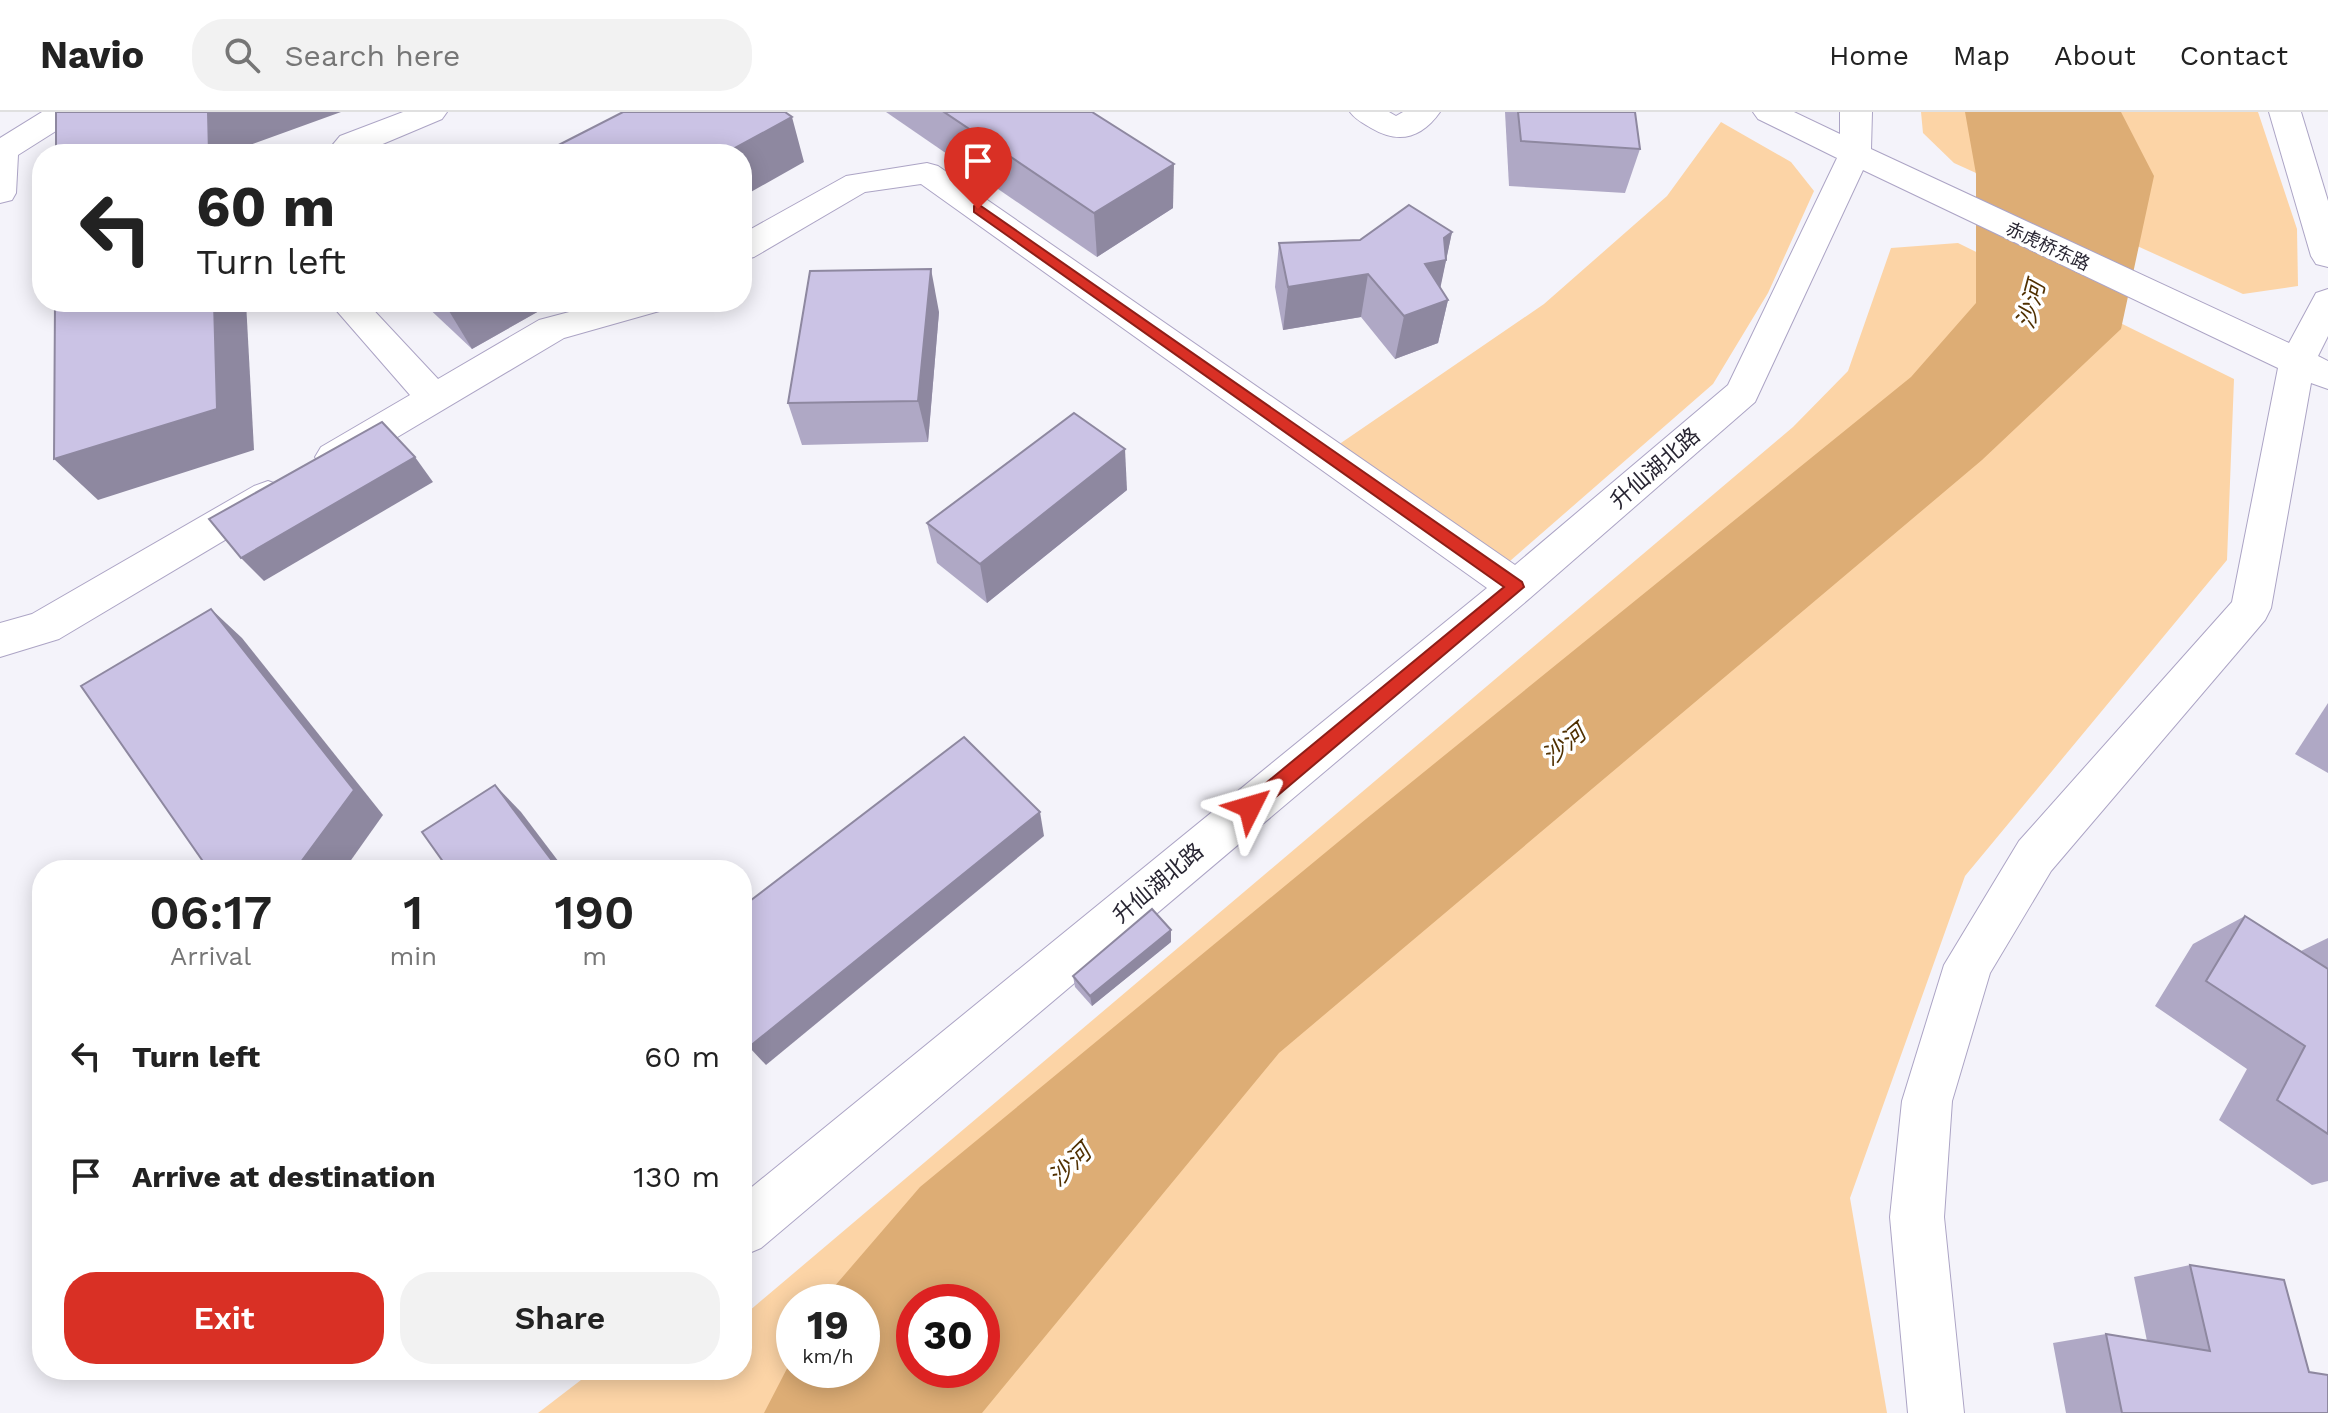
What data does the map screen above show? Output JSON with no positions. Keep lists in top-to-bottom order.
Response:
{
  "streets": {
    "street": ["赤虎桥东路", "升仙湖北路"]
  },
  "crossings": [
    ["赤虎桥东路", "升仙湖北路"]
  ],
  "water": ["沙河"],
  "page": {
    "header": "Navio",
    "search": "Search here",
    "nav": [
      "Home",
      "Map",
      "About",
      "Contact"
    ],
    "turn": ["60 m", "Turn left"],
    "eta": [
      "06:17",
      "Arrival",
      "1",
      "min",
      "190",
      "m"
    ],
    "list": [
      {
        "name": "Turn left",
        "value": "60 m"
      },
      {
        "name": "Arrive at destination",
        "value": "130 m"
      }
    ],
    "buttons": ["Exit", "Share"],
    "speed": "19 km/h",
    "limit": "30"
  }
}
